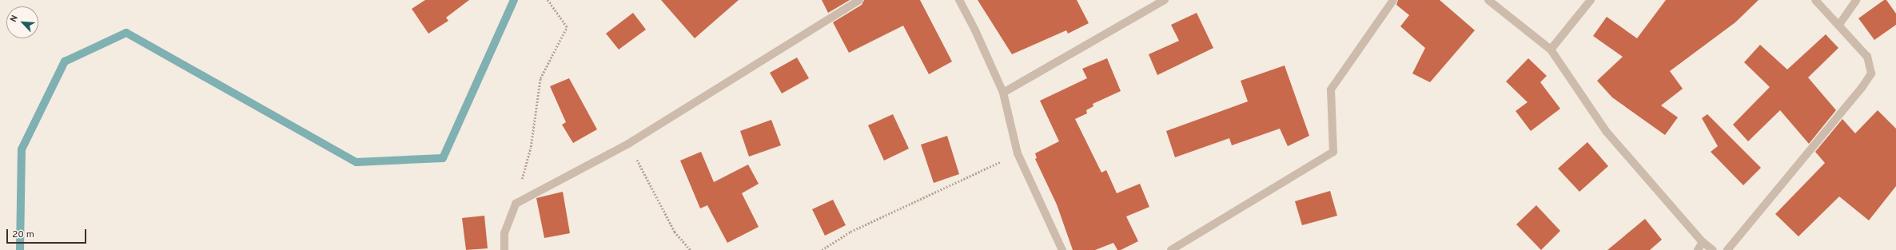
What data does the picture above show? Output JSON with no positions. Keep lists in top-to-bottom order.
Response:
{
  "scale_bar": "20 m",
  "north": "top left"
}
